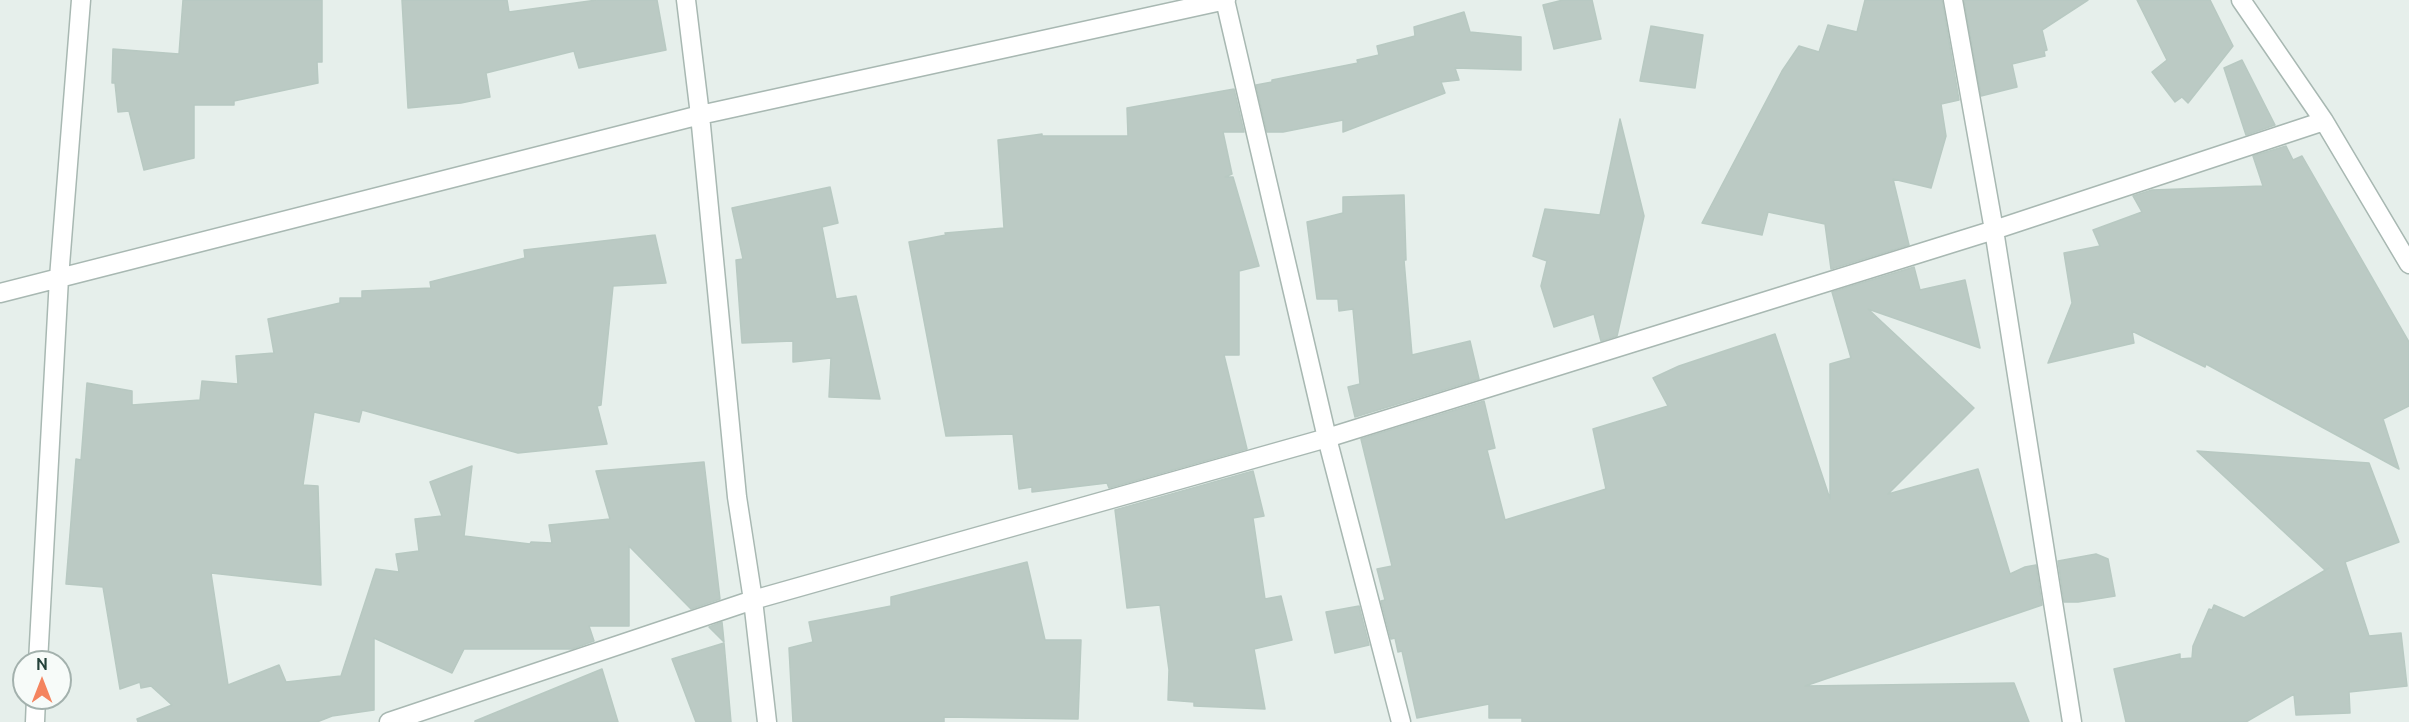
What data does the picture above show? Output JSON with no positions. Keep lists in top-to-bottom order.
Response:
{
  "north": "top"
}
